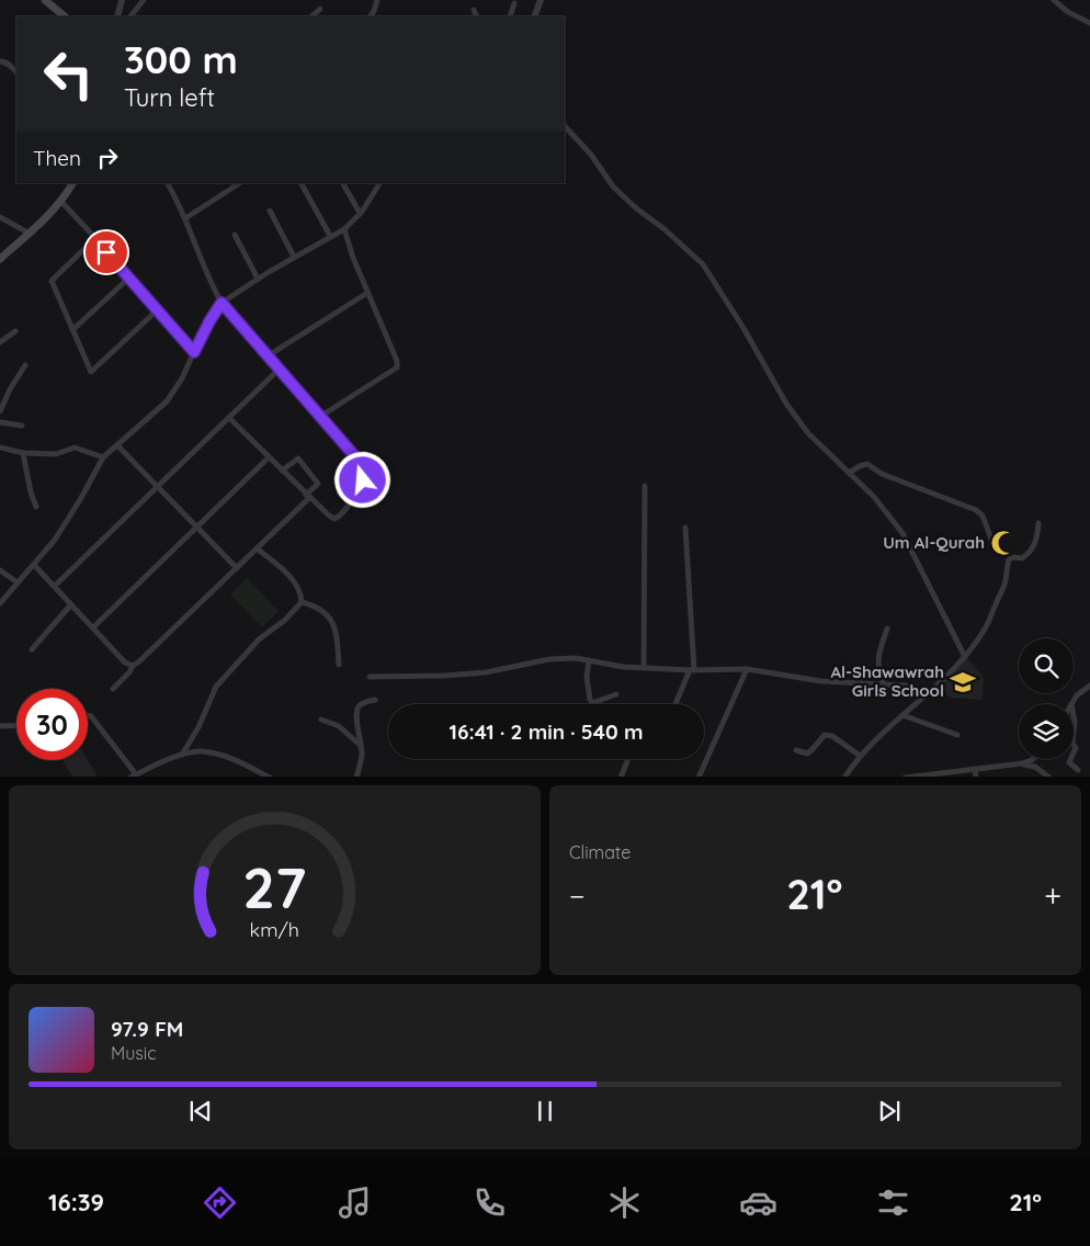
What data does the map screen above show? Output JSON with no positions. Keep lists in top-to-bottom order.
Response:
{
  "places": {
    "mosque": ["Um Al-Qurah"],
    "school or university": ["Al-Shawawrah Girls School"]
  },
  "page": {
    "turn": ["300 m", "Turn left"],
    "then": "Then",
    "limit": "30",
    "trip": "16:41 · 2 min · 540 m",
    "tile": "Climate",
    "heat": ["−", "21°", "+"],
    "song": ["97.9 FM", "Music"],
    "tabs": ["16:39", "21°"],
    "gauge": ["27", "km/h"]
  }
}
